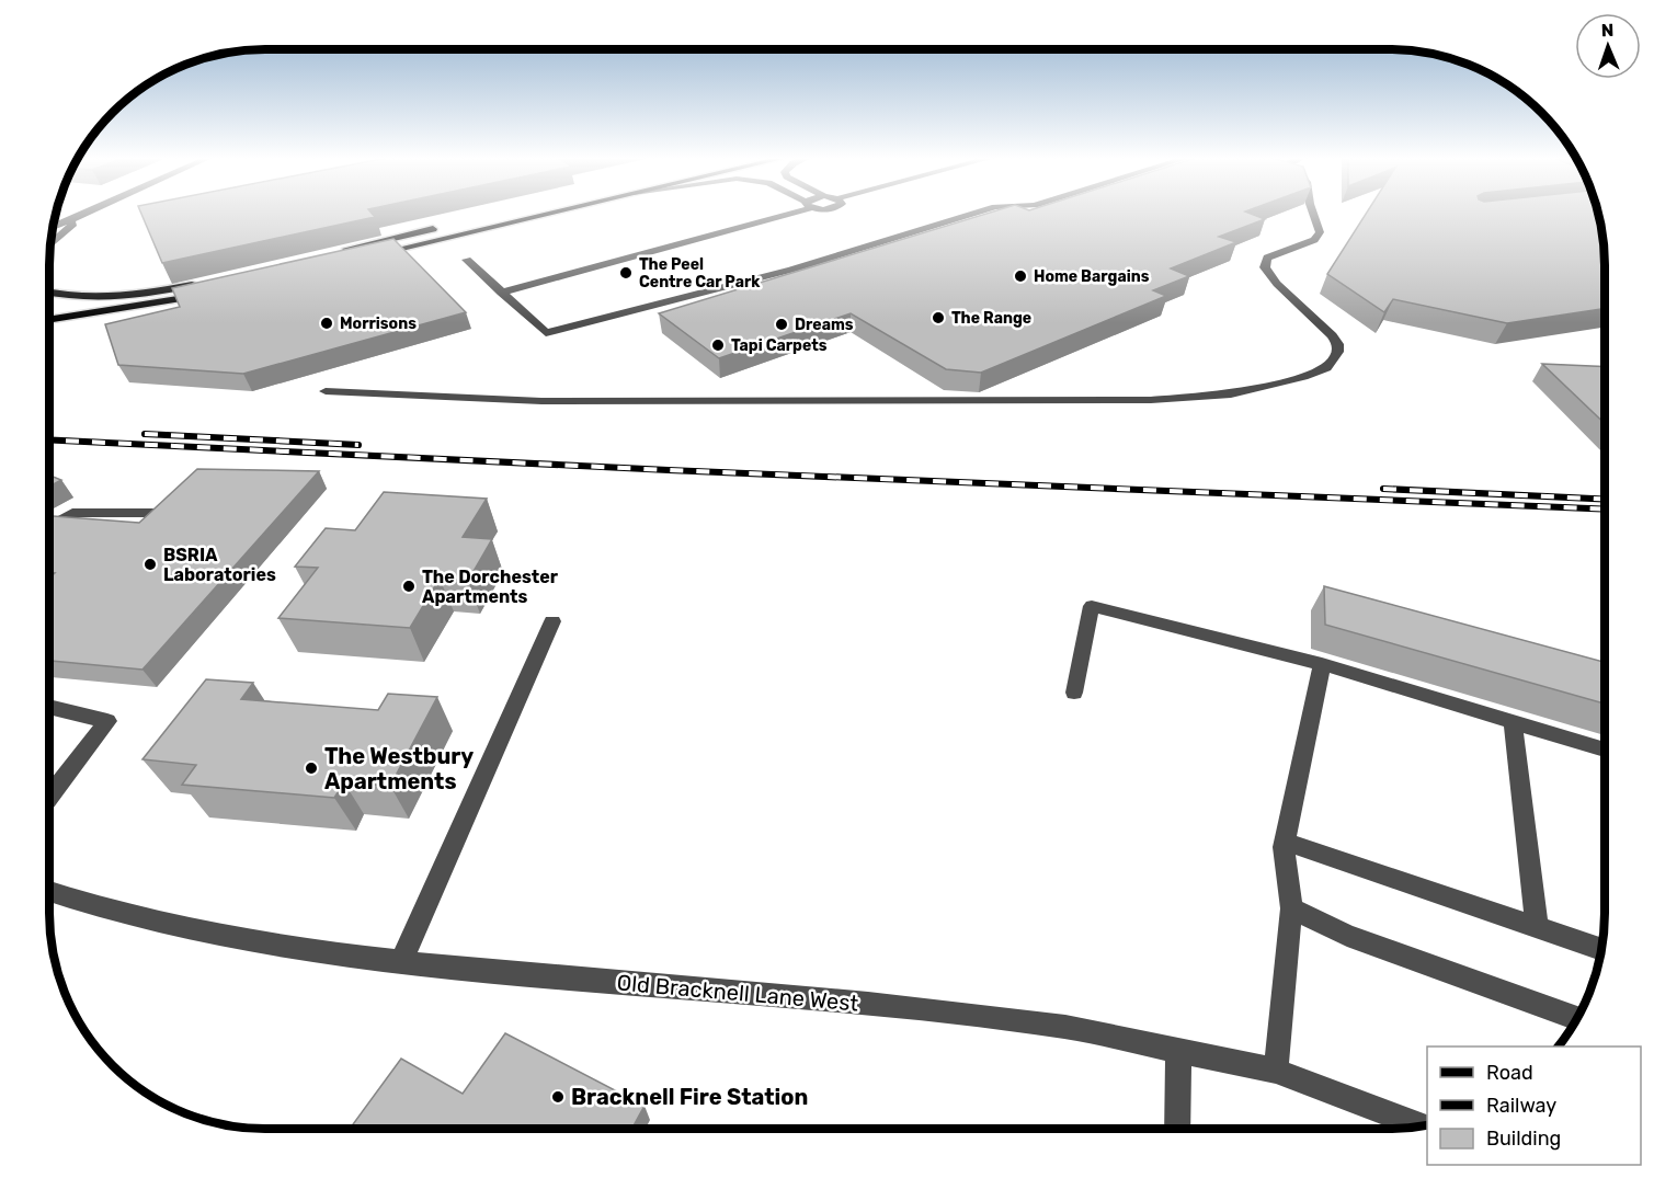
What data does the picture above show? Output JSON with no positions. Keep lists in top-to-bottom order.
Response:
{
  "streets": {
    "street": ["Old Bracknell Lane West"]
  },
  "places": [
    "The Peel Centre Car Park",
    "Home Bargains",
    "The Range",
    "Morrisons",
    "Dreams",
    "Tapi Carpets",
    "BSRIA Laboratories",
    "The Dorchester Apartments",
    "The Westbury Apartments",
    "Bracknell Fire Station"
  ],
  "legend": ["Road", "Railway", "Building"],
  "north": "top"
}
